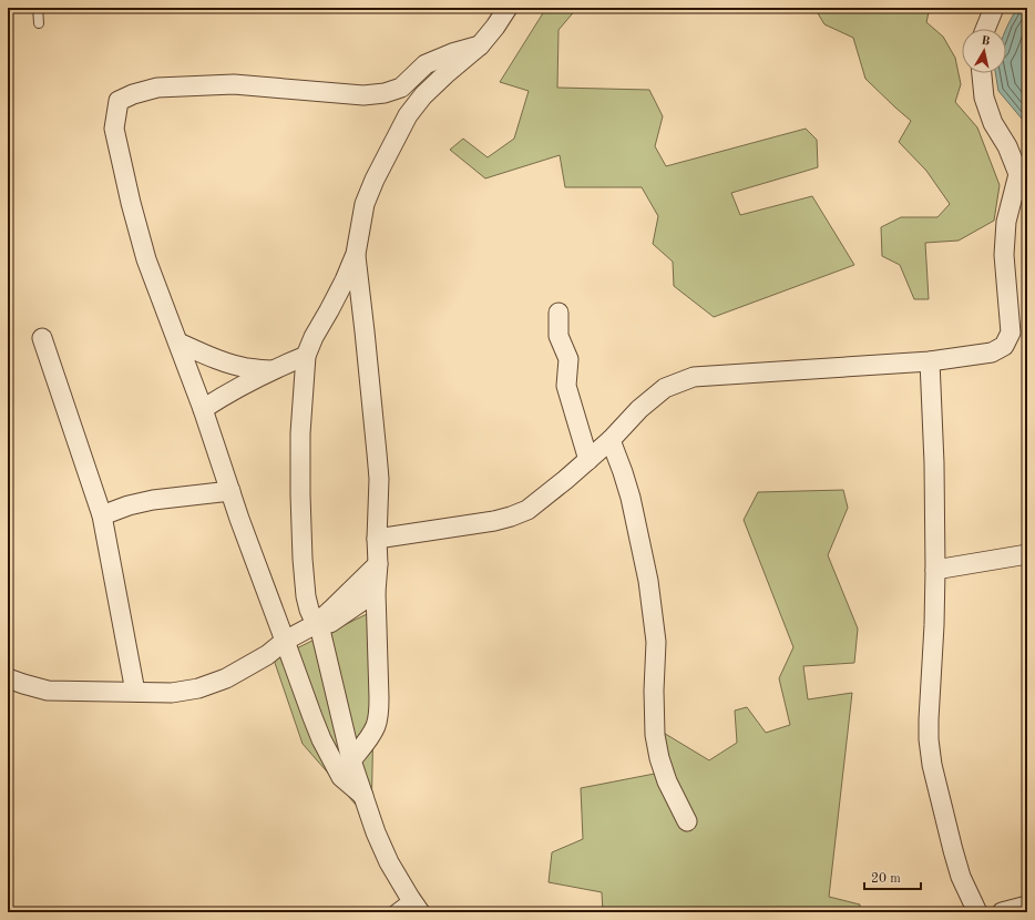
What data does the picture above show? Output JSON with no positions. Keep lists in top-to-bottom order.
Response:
{
  "scale_bar": "20 m",
  "north": "top"
}
